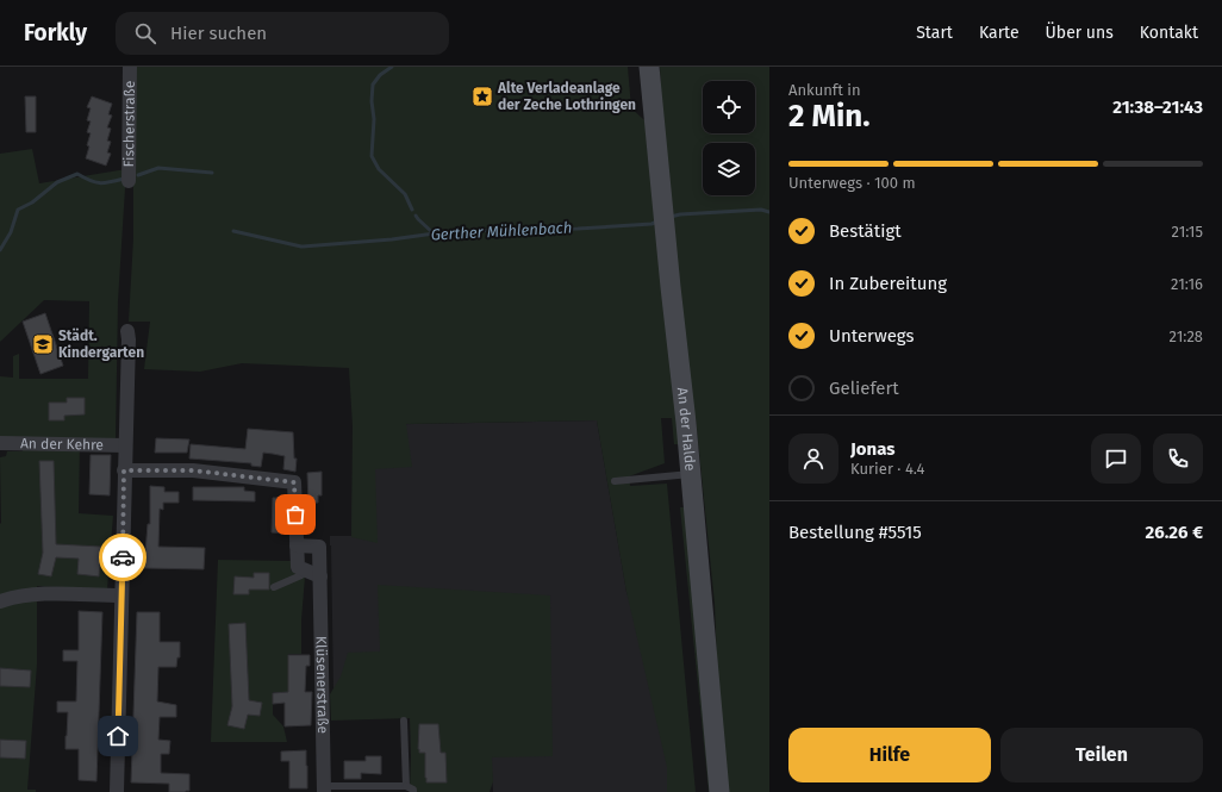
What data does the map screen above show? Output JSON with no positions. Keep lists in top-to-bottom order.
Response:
{
  "streets": {
    "street": [
      "Fischerstraße",
      "An der Halde",
      "An der Kehre",
      "Klüsenerstraße"
    ]
  },
  "water": ["Gerther Mühlenbach"],
  "places": {
    "place": ["Alte Verladeanlage der Zeche Lothringen"],
    "school or university": ["Städt. Kindergarten"]
  },
  "page": {
    "header": "Forkly",
    "search": "Hier suchen",
    "nav": [
      "Start",
      "Karte",
      "Über uns",
      "Kontakt"
    ],
    "heading": ["2 Min.", "Ankunft in", "21:38–21:43"],
    "panel": [
      "Jonas",
      "Kurier · 4.4",
      "Bestellung #5515",
      "26.26 €"
    ],
    "bar": "Unterwegs · 100 m",
    "list": [
      ["Bestätigt", "21:15"],
      ["In Zubereitung", "21:16"],
      ["Unterwegs", "21:28"],
      "Geliefert"
    ],
    "buttons": ["Hilfe", "Teilen"]
  }
}
